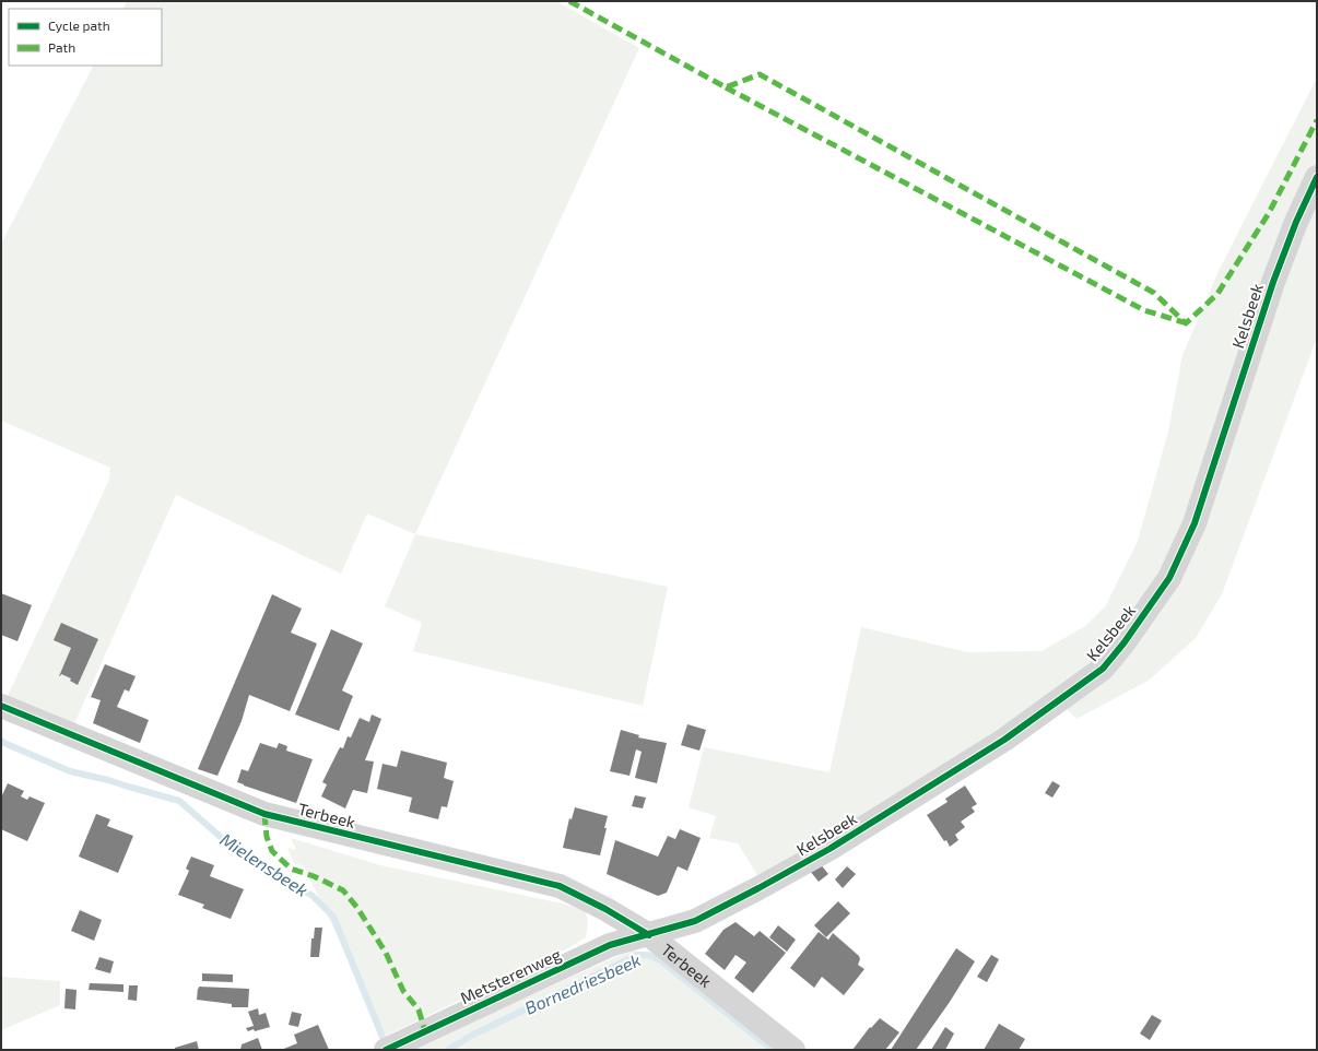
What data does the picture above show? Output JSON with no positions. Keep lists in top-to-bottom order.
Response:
{
  "streets": {
    "street": ["Kelsbeek", "Terbeek", "Metsterenweg"]
  },
  "crossings": [
    ["Kelsbeek", "Terbeek"],
    ["Kelsbeek", "Metsterenweg"],
    ["Terbeek", "Metsterenweg"]
  ],
  "water": ["Mielensbeek", "Bornedriesbeek"],
  "legend": ["Cycle path", "Path"]
}
